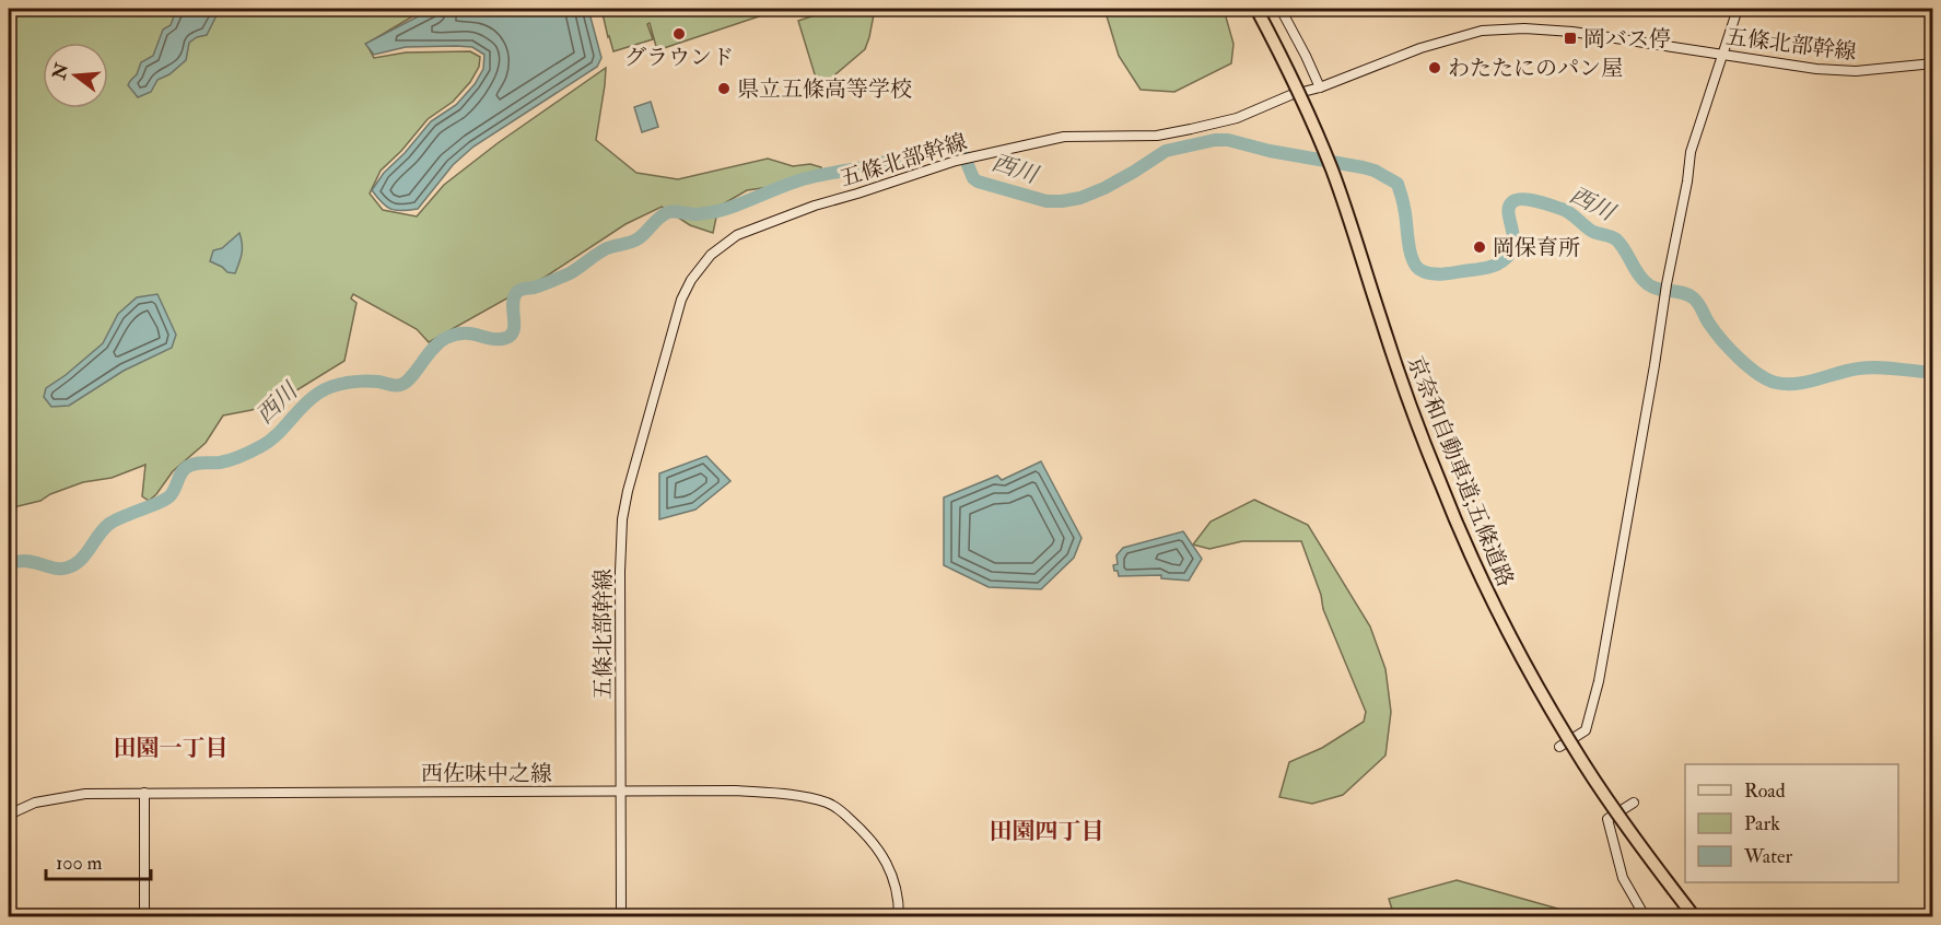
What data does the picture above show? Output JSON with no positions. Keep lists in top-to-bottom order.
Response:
{
  "streets": {
    "highway": ["京奈和自動車道;五條道路"],
    "street": ["五條北部幹線", "西佐味中之線"]
  },
  "crossings": [
    ["五條北部幹線", "西佐味中之線"]
  ],
  "districts": ["田園一丁目", "田園四丁目"],
  "water": ["西川"],
  "places": {
    "other": [
      "グラウンド",
      "わたたにのパン屋",
      "県立五條高等学校",
      "岡保育所"
    ],
    "transit": ["岡バス停"]
  },
  "legend": ["Road", "Park", "Water"],
  "scale_bar": "100 m",
  "north": "left"
}
